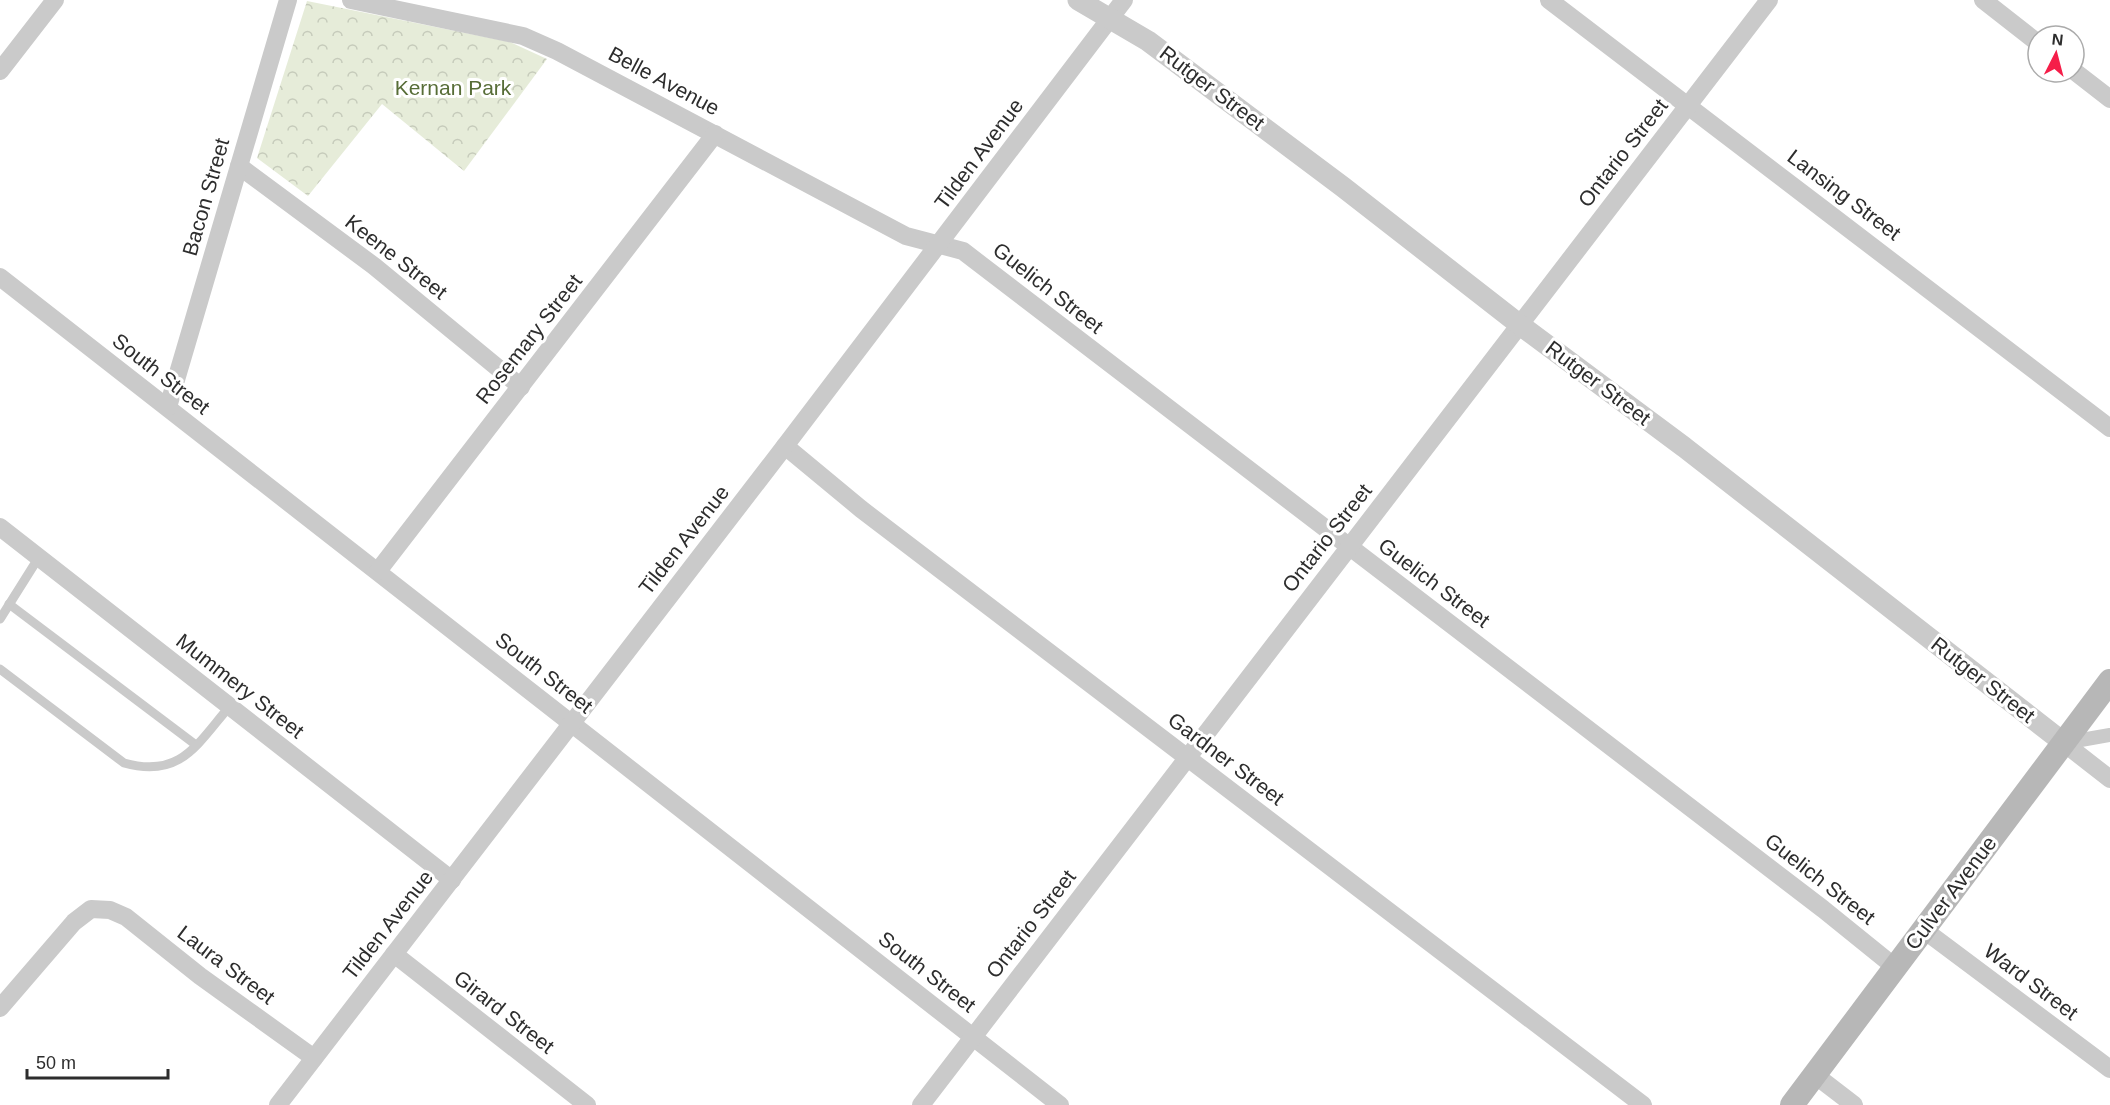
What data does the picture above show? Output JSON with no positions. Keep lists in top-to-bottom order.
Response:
{
  "streets": {
    "main road": ["Culver Avenue"],
    "street": [
      "Belle Avenue",
      "Rutger Street",
      "Ontario Street",
      "Tilden Avenue",
      "Lansing Street",
      "Bacon Street",
      "Keene Street",
      "Guelich Street",
      "Rosemary Street",
      "South Street",
      "Mummery Street",
      "Gardner Street",
      "Laura Street",
      "Ward Street",
      "Girard Street"
    ]
  },
  "crossings": [
    ["Belle Avenue", "Tilden Avenue"],
    ["Belle Avenue", "Guelich Street"],
    ["Belle Avenue", "Rosemary Street"],
    ["Rutger Street", "Ontario Street"],
    ["Rutger Street", "Tilden Avenue"],
    ["Rutger Street", "Culver Avenue"],
    ["Ontario Street", "Lansing Street"],
    ["Ontario Street", "Guelich Street"],
    ["Ontario Street", "South Street"],
    ["Ontario Street", "Gardner Street"],
    ["Tilden Avenue", "Guelich Street"],
    ["Tilden Avenue", "South Street"],
    ["Tilden Avenue", "Mummery Street"],
    ["Tilden Avenue", "Gardner Street"],
    ["Tilden Avenue", "Laura Street"],
    ["Tilden Avenue", "Girard Street"],
    ["Bacon Street", "Keene Street"],
    ["Bacon Street", "South Street"],
    ["Keene Street", "Rosemary Street"],
    ["Guelich Street", "Culver Avenue"],
    ["Rosemary Street", "South Street"],
    ["Culver Avenue", "Ward Street"]
  ],
  "parks": ["Kernan Park"],
  "scale_bar": "50 m",
  "north": "top"
}
